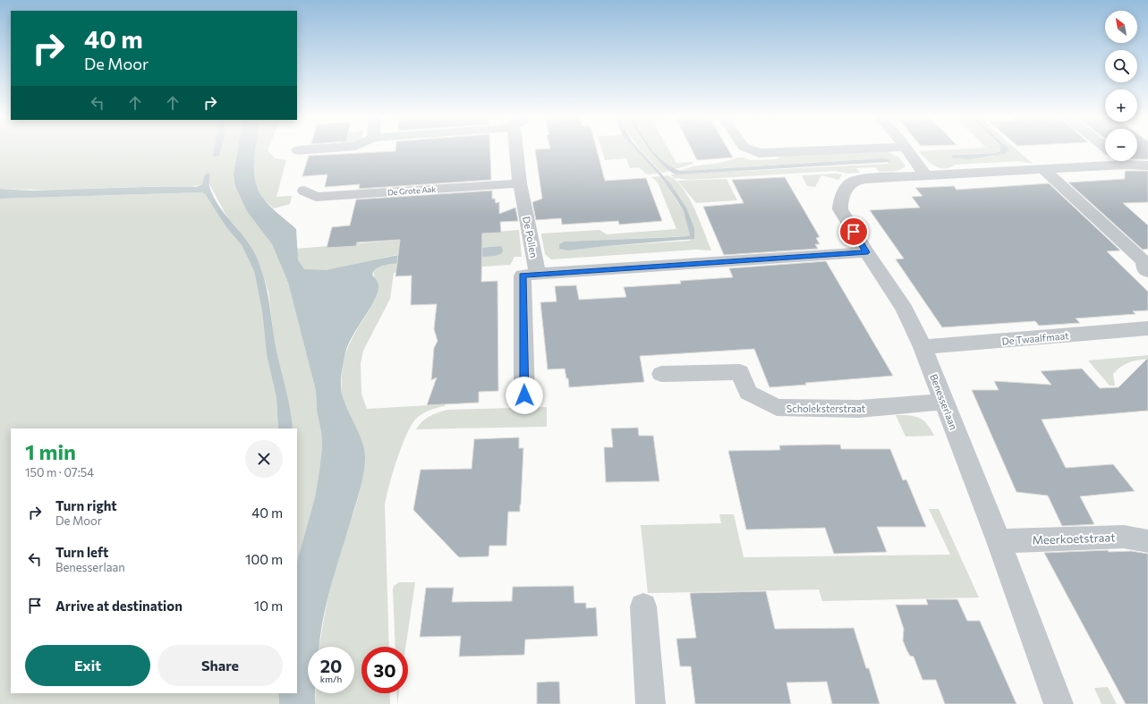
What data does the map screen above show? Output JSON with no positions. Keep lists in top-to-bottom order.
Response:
{
  "streets": {
    "street": [
      "De Grote Aak",
      "De Pollen",
      "De Twaalfmaat",
      "Benesserlaan",
      "Scholeksterstraat",
      "Meerkoetstraat"
    ]
  },
  "crossings": [
    ["De Grote Aak", "De Pollen"],
    ["De Twaalfmaat", "Benesserlaan"],
    ["Benesserlaan", "Scholeksterstraat"],
    ["Benesserlaan", "Meerkoetstraat"]
  ],
  "north": "top left",
  "page": {
    "map_buttons": ["+", "−"],
    "turn": ["40 m", "De Moor"],
    "heading": ["1 min", "150 m · 07:54"],
    "list": [
      {
        "name": "Turn right",
        "note": "De Moor",
        "value": "40 m"
      },
      {
        "name": "Turn left",
        "note": "Benesserlaan",
        "value": "100 m"
      },
      {
        "name": "Arrive at destination",
        "value": "10 m"
      }
    ],
    "buttons": ["Exit", "Share"],
    "speed": "20 km/h",
    "limit": "30"
  }
}
